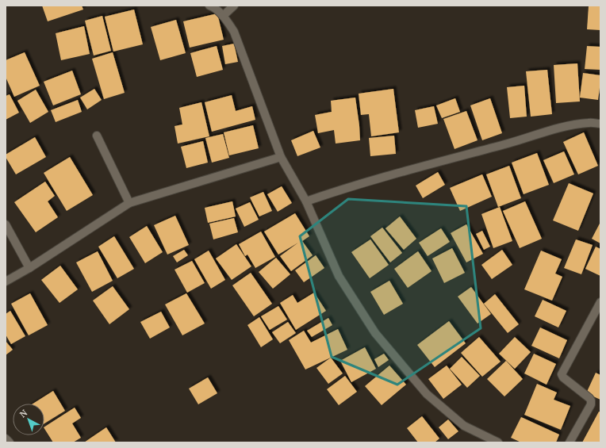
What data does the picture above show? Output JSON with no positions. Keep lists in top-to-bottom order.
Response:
{
  "north": "top left"
}
